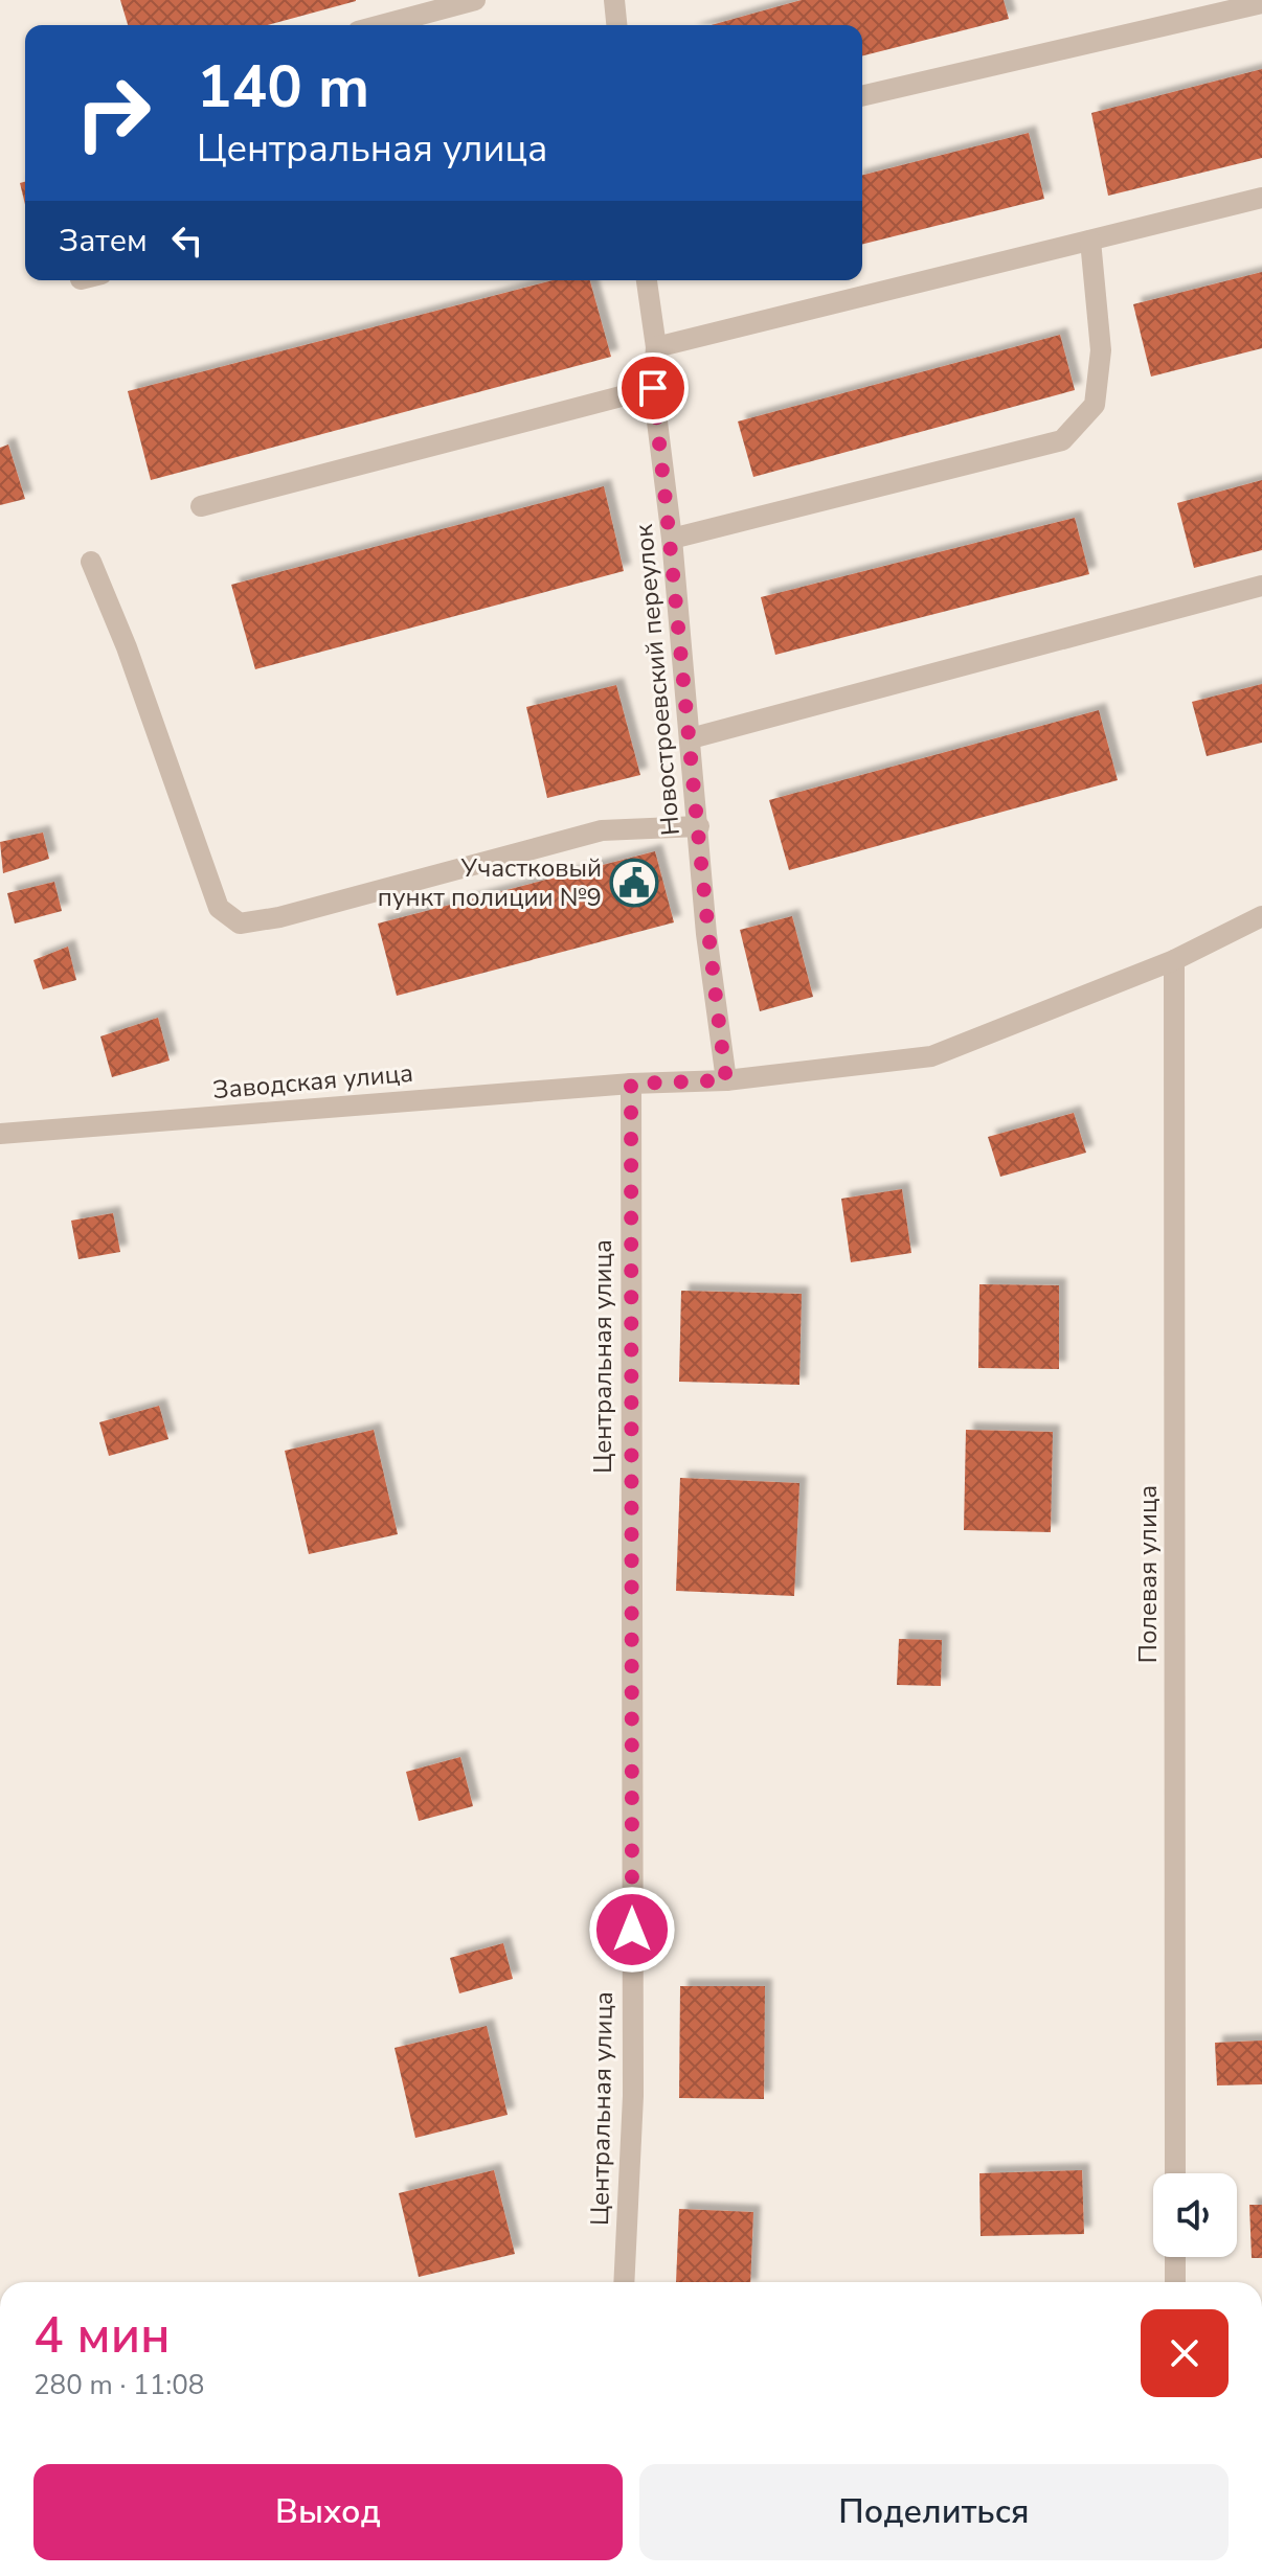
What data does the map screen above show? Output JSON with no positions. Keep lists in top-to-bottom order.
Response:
{
  "streets": {
    "street": [
      "Новостроевский переулок",
      "Заводская улица",
      "Центральная улица",
      "Полевая улица"
    ]
  },
  "crossings": [
    ["Заводская улица", "Центральная улица"]
  ],
  "places": {
    "public building": ["Участковый пункт полиции №9"]
  },
  "page": {
    "turn": ["140 m", "Центральная улица"],
    "then": "Затем",
    "heading": ["4 мин", "280 m · 11:08"],
    "buttons": ["Выход", "Поделиться"]
  }
}
